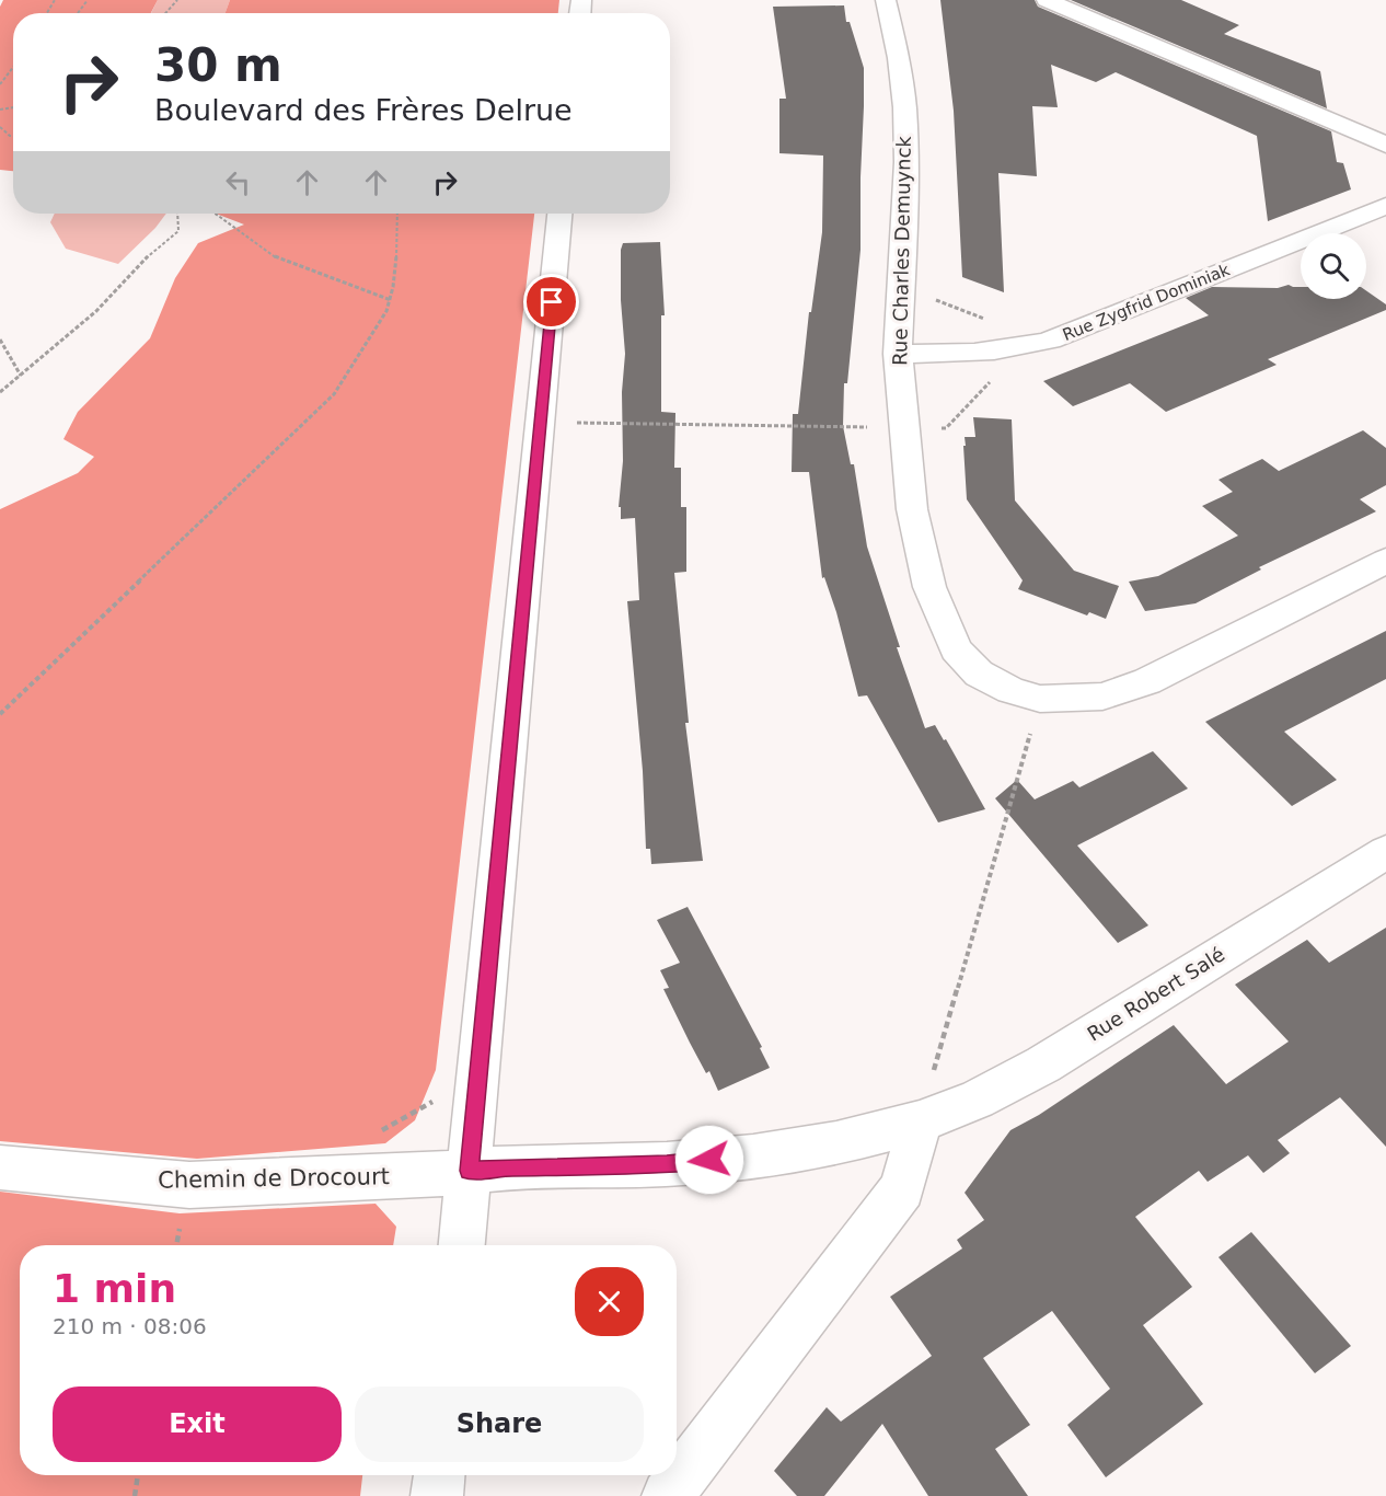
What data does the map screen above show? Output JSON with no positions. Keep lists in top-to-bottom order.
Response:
{
  "streets": {
    "street": [
      "Rue Charles Demuynck",
      "Rue Zygfrid Dominiak",
      "Rue Robert Salé",
      "Chemin de Drocourt"
    ]
  },
  "crossings": [
    ["Rue Charles Demuynck", "Rue Zygfrid Dominiak"],
    ["Rue Robert Salé", "Chemin de Drocourt"]
  ],
  "page": {
    "turn": ["30 m", "Boulevard des Frères Delrue"],
    "heading": ["1 min", "210 m · 08:06"],
    "buttons": ["Exit", "Share"]
  }
}
